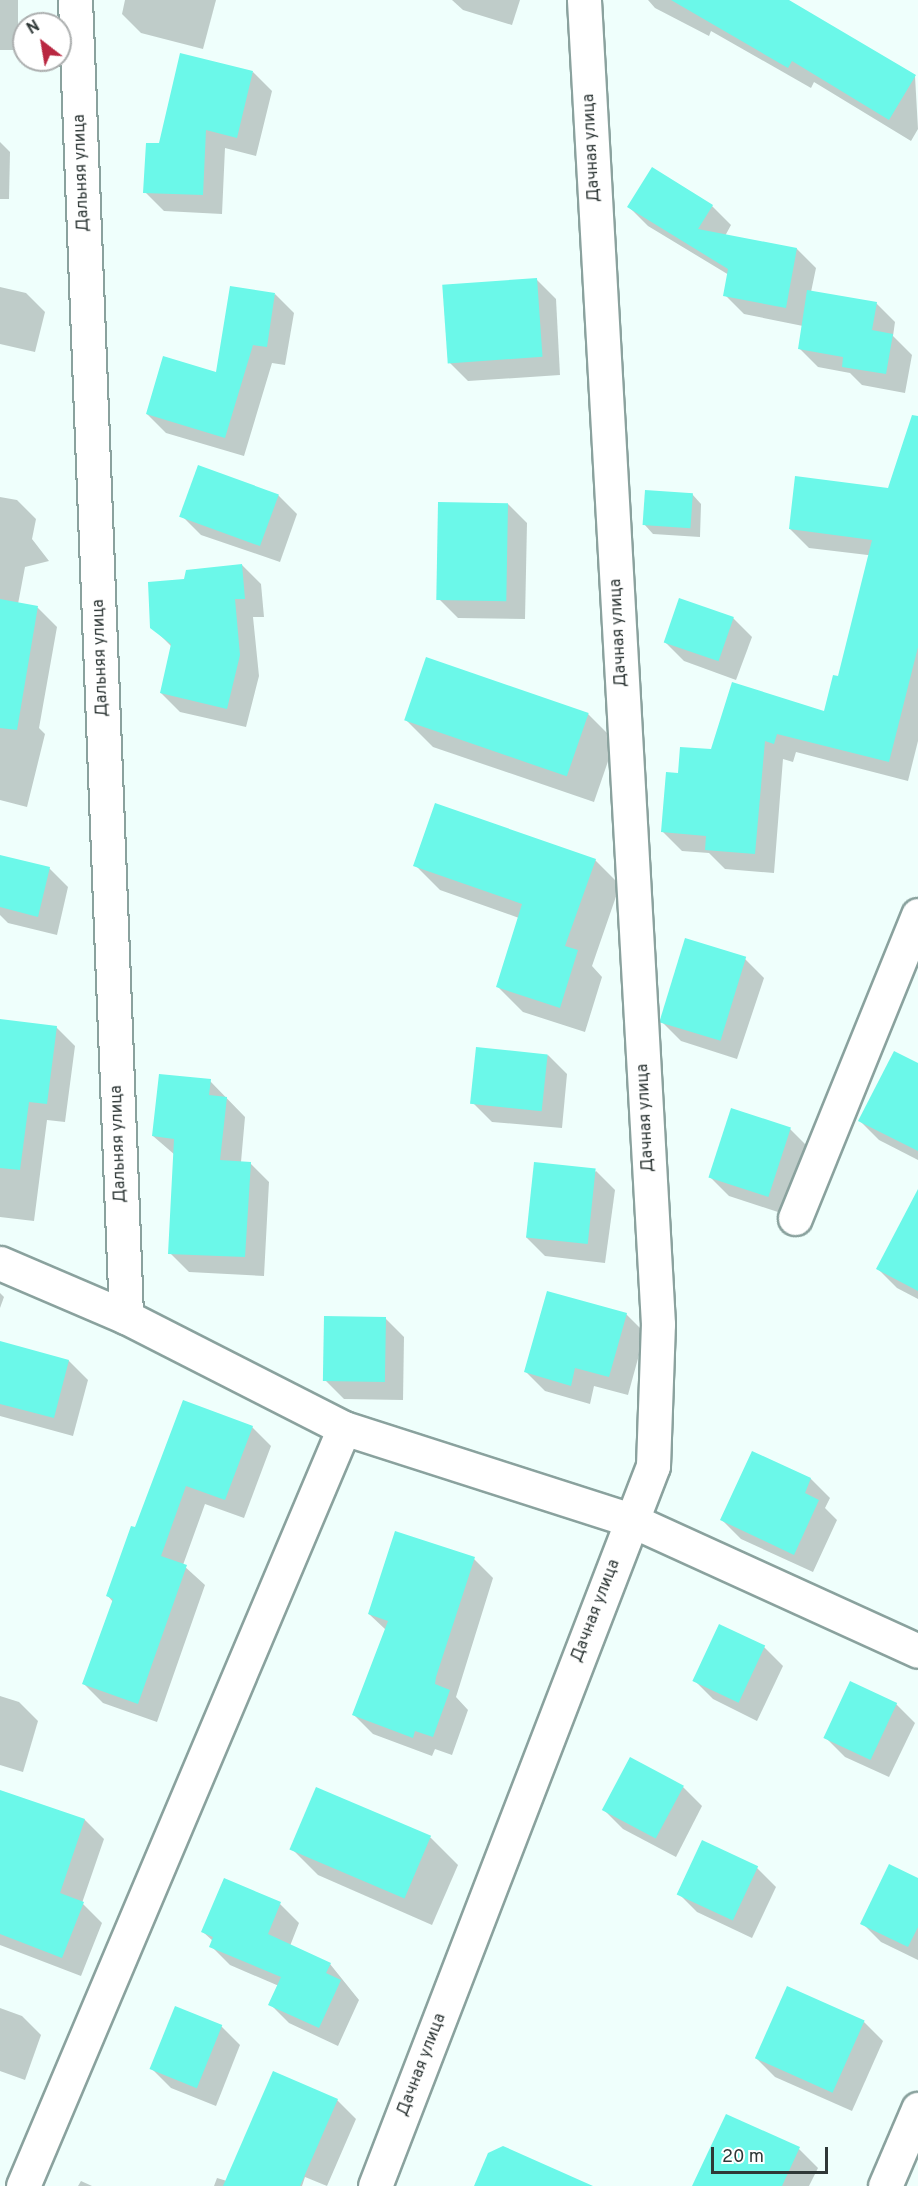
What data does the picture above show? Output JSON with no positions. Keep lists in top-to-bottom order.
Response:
{
  "streets": {
    "street": ["Дачная улица", "Дальняя улица"]
  },
  "scale_bar": "20 m",
  "north": "top left"
}
